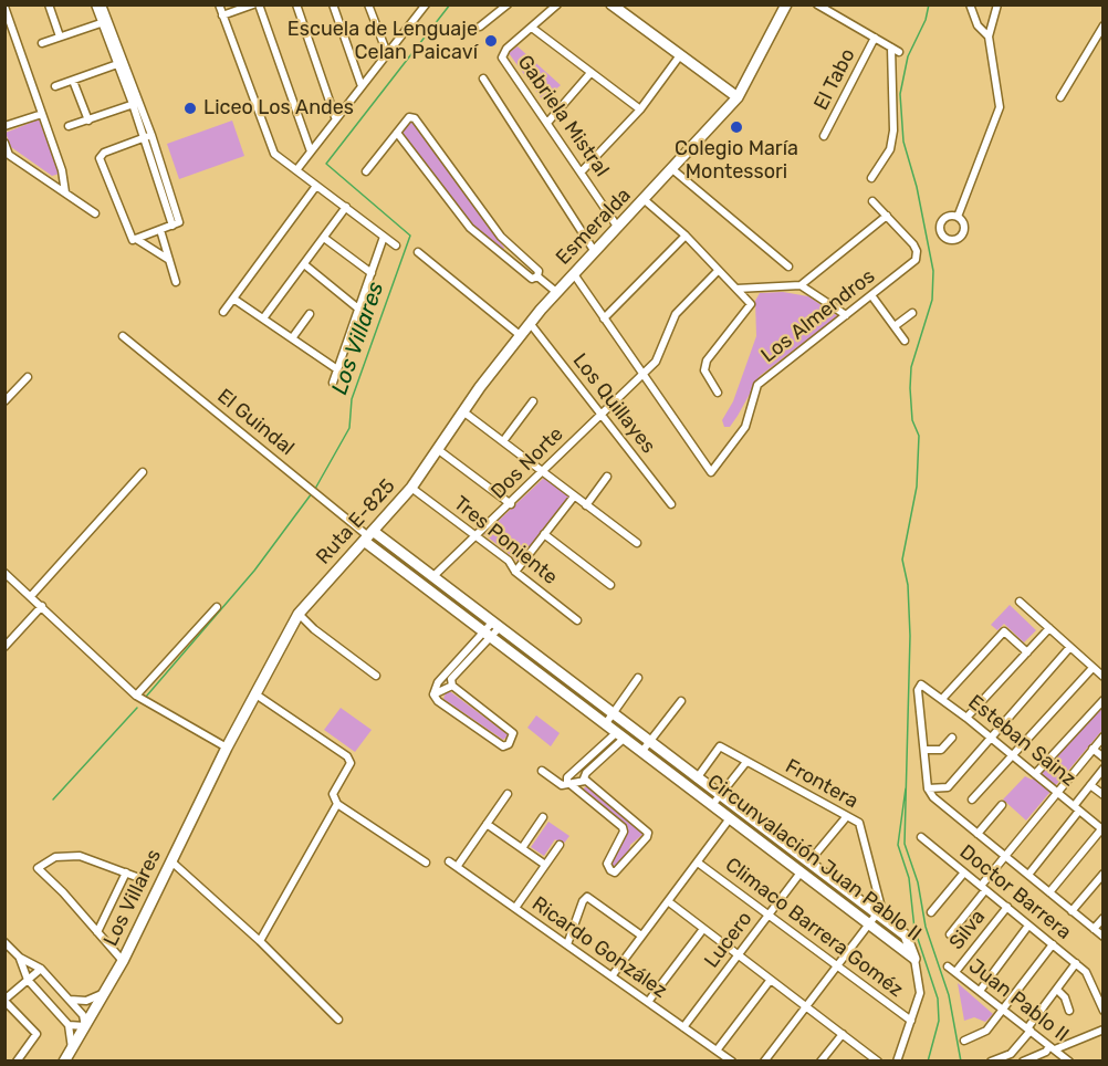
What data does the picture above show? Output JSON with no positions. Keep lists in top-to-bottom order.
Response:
{
  "streets": {
    "street": [
      "El Tabo",
      "Gabriela Mistral",
      "Esmeralda",
      "Los Almendros",
      "Los Quillayes",
      "El Guindal",
      "Dos Norte",
      "Ruta E-825",
      "Tres Poniente",
      "Esteban Sainz",
      "Frontera",
      "Circunvalación Juan Pablo II",
      "Doctor Barrera",
      "Los Villares",
      "Climaco Barrera Goméz",
      "Silva",
      "Lucero",
      "Ricardo González",
      "Juan Pablo II"
    ]
  },
  "crossings": [
    ["Gabriela Mistral", "Esmeralda"],
    ["Esmeralda", "Los Quillayes"],
    ["Esmeralda", "Ruta E-825"],
    ["Los Almendros", "Dos Norte"],
    ["Los Quillayes", "Dos Norte"],
    ["El Guindal", "Ruta E-825"],
    ["El Guindal", "Circunvalación Juan Pablo II"],
    ["Dos Norte", "Tres Poniente"],
    ["Dos Norte", "Circunvalación Juan Pablo II"],
    ["Ruta E-825", "Tres Poniente"],
    ["Ruta E-825", "Circunvalación Juan Pablo II"],
    ["Ruta E-825", "Los Villares"],
    ["Frontera", "Circunvalación Juan Pablo II"],
    ["Circunvalación Juan Pablo II", "Lucero"],
    ["Doctor Barrera", "Silva"],
    ["Climaco Barrera Goméz", "Lucero"],
    ["Silva", "Juan Pablo II"],
    ["Lucero", "Ricardo González"]
  ],
  "water": ["Los Villares"],
  "places": ["Escuela de Lenguaje Celan Paicaví", "Liceo Los Andes", "Colegio María Montessori"]
}
